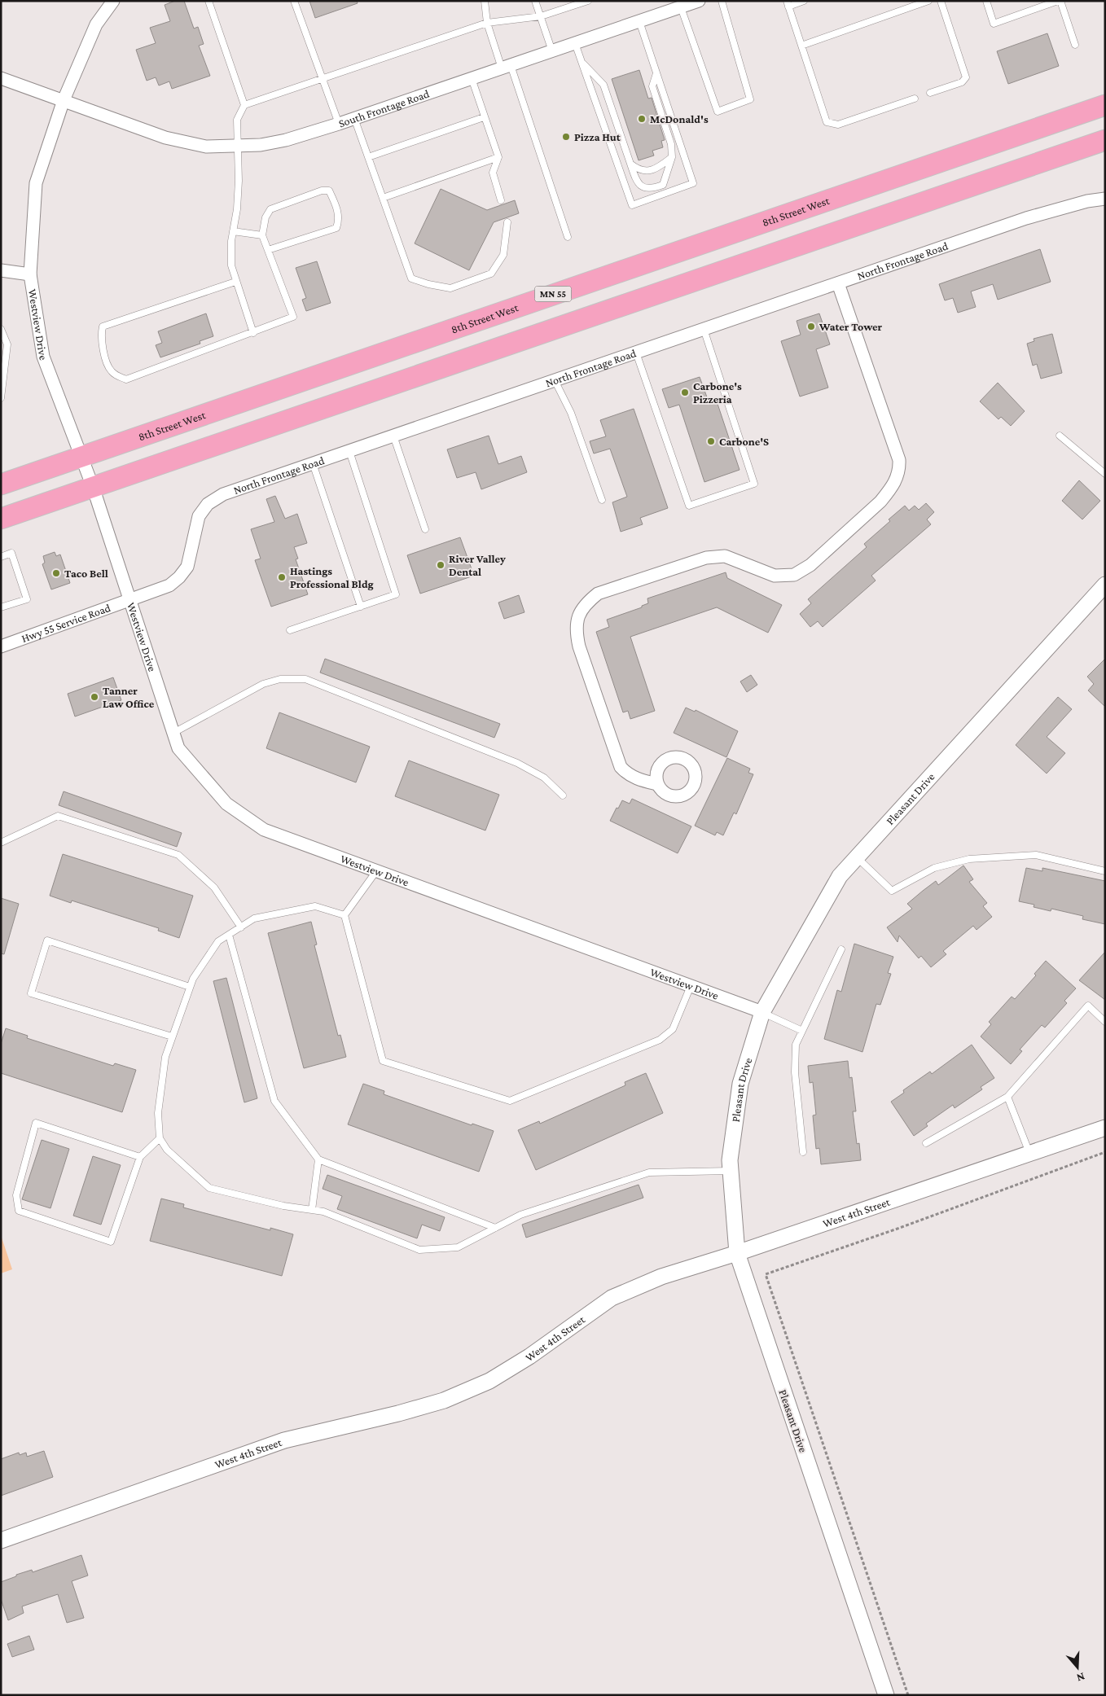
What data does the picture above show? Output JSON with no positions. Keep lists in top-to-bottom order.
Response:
{
  "streets": {
    "highway": ["8th Street West", "MN 55"],
    "street": [
      "South Frontage Road",
      "North Frontage Road",
      "Westview Drive",
      "Hwy 55 Service Road",
      "Pleasant Drive",
      "West 4th Street"
    ]
  },
  "crossings": [
    ["South Frontage Road", "Westview Drive"],
    ["8th Street West", "Westview Drive"],
    ["North Frontage Road", "Westview Drive"],
    ["North Frontage Road", "Hwy 55 Service Road"],
    ["Westview Drive", "Hwy 55 Service Road"],
    ["Westview Drive", "Pleasant Drive"],
    ["Pleasant Drive", "West 4th Street"]
  ],
  "places": [
    "McDonald's",
    "Pizza Hut",
    "Water Tower",
    "Carbone's Pizzeria",
    "Carbone'S",
    "River Valley Dental",
    "Taco Bell",
    "Hastings Professional Bldg",
    "Tanner Law Office"
  ],
  "north": "bottom"
}
